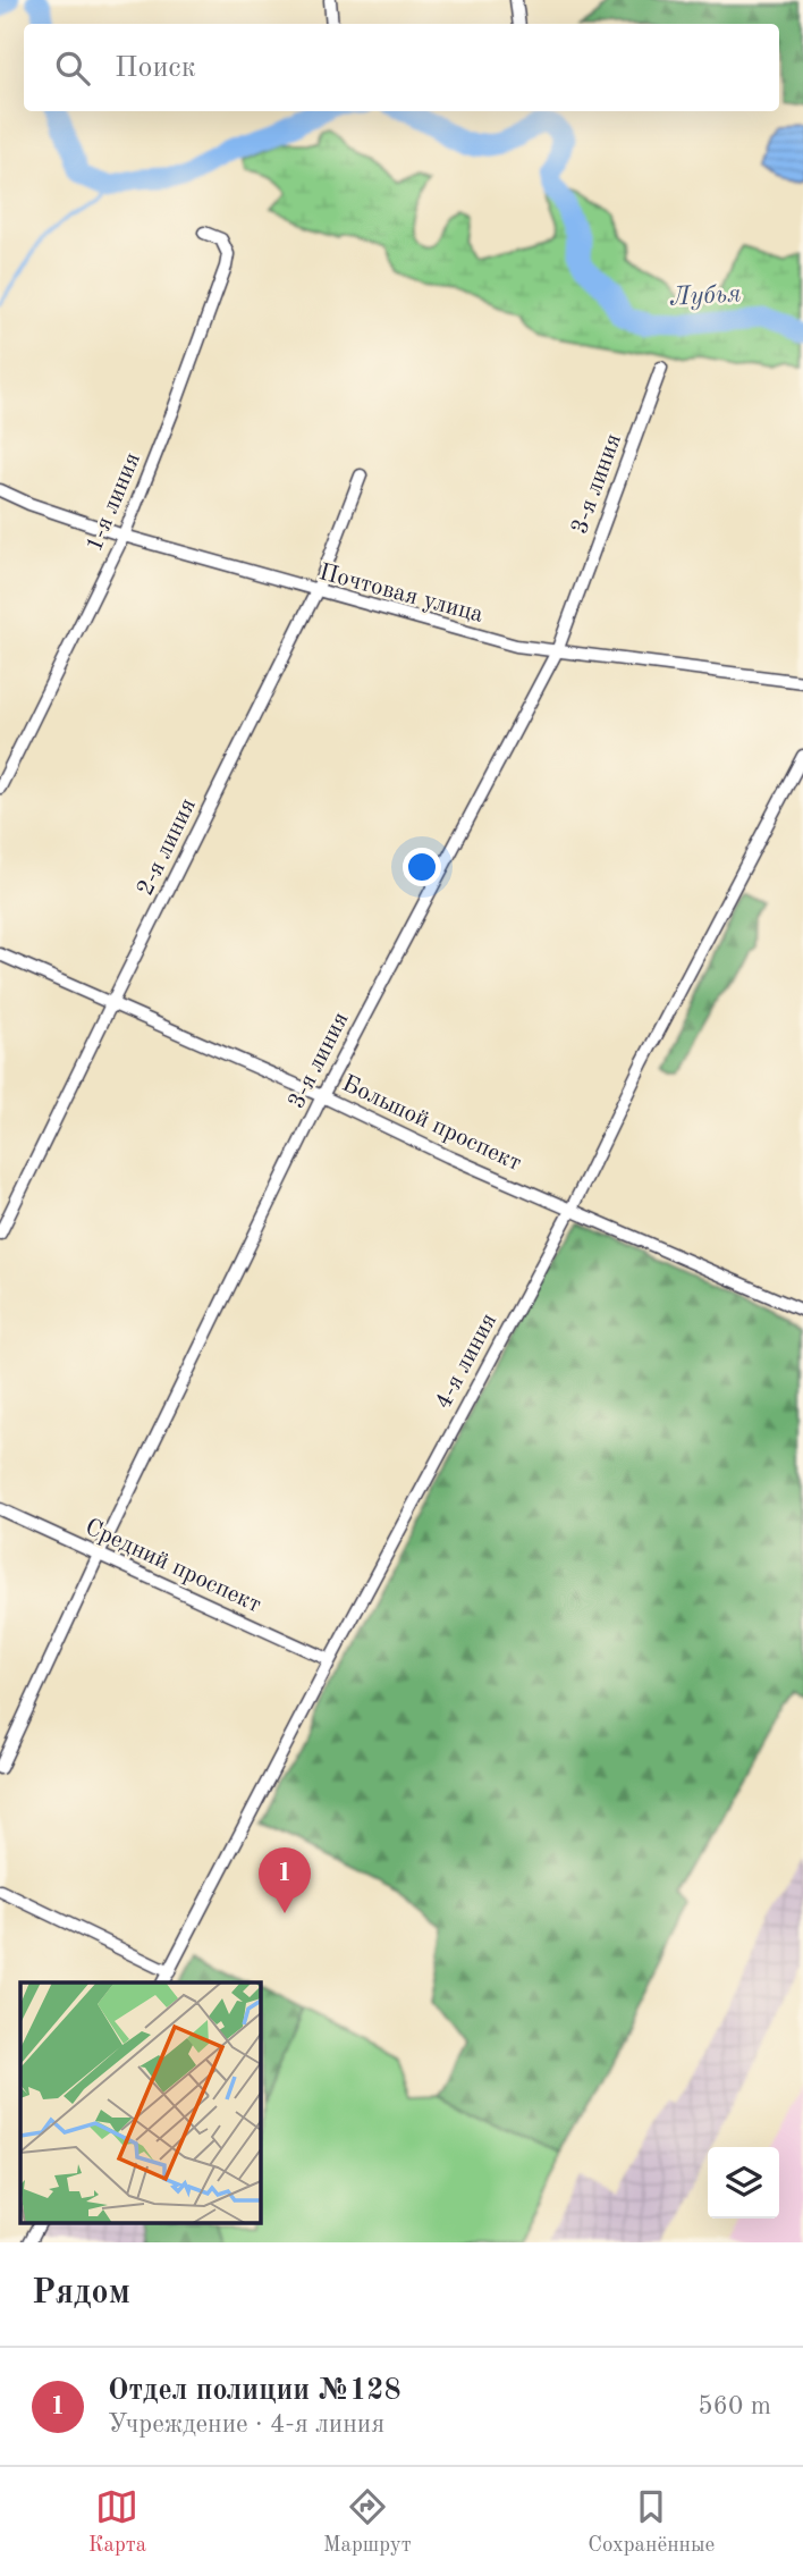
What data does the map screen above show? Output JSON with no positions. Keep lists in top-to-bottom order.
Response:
{
  "streets": {
    "street": [
      "3-я линия",
      "1-я линия",
      "Почтовая улица",
      "2-я линия",
      "Большой проспект",
      "4-я линия",
      "Средний проспект"
    ]
  },
  "crossings": [
    ["3-я линия", "Почтовая улица"],
    ["3-я линия", "Большой проспект"],
    ["3-я линия", "Средний проспект"],
    ["1-я линия", "Почтовая улица"],
    ["Почтовая улица", "2-я линия"],
    ["2-я линия", "Большой проспект"],
    ["Большой проспект", "4-я линия"],
    ["4-я линия", "Средний проспект"]
  ],
  "water": ["Лубья"],
  "page": {
    "search": "Поиск",
    "pins": "1",
    "heading": "Рядом",
    "list": [
      {
        "mark": "1",
        "name": "Отдел полиции №128",
        "note": "Учреждение · 4-я линия",
        "value": "560 m"
      }
    ],
    "nav": ["Карта", "Маршрут", "Сохранённые"]
  }
}
